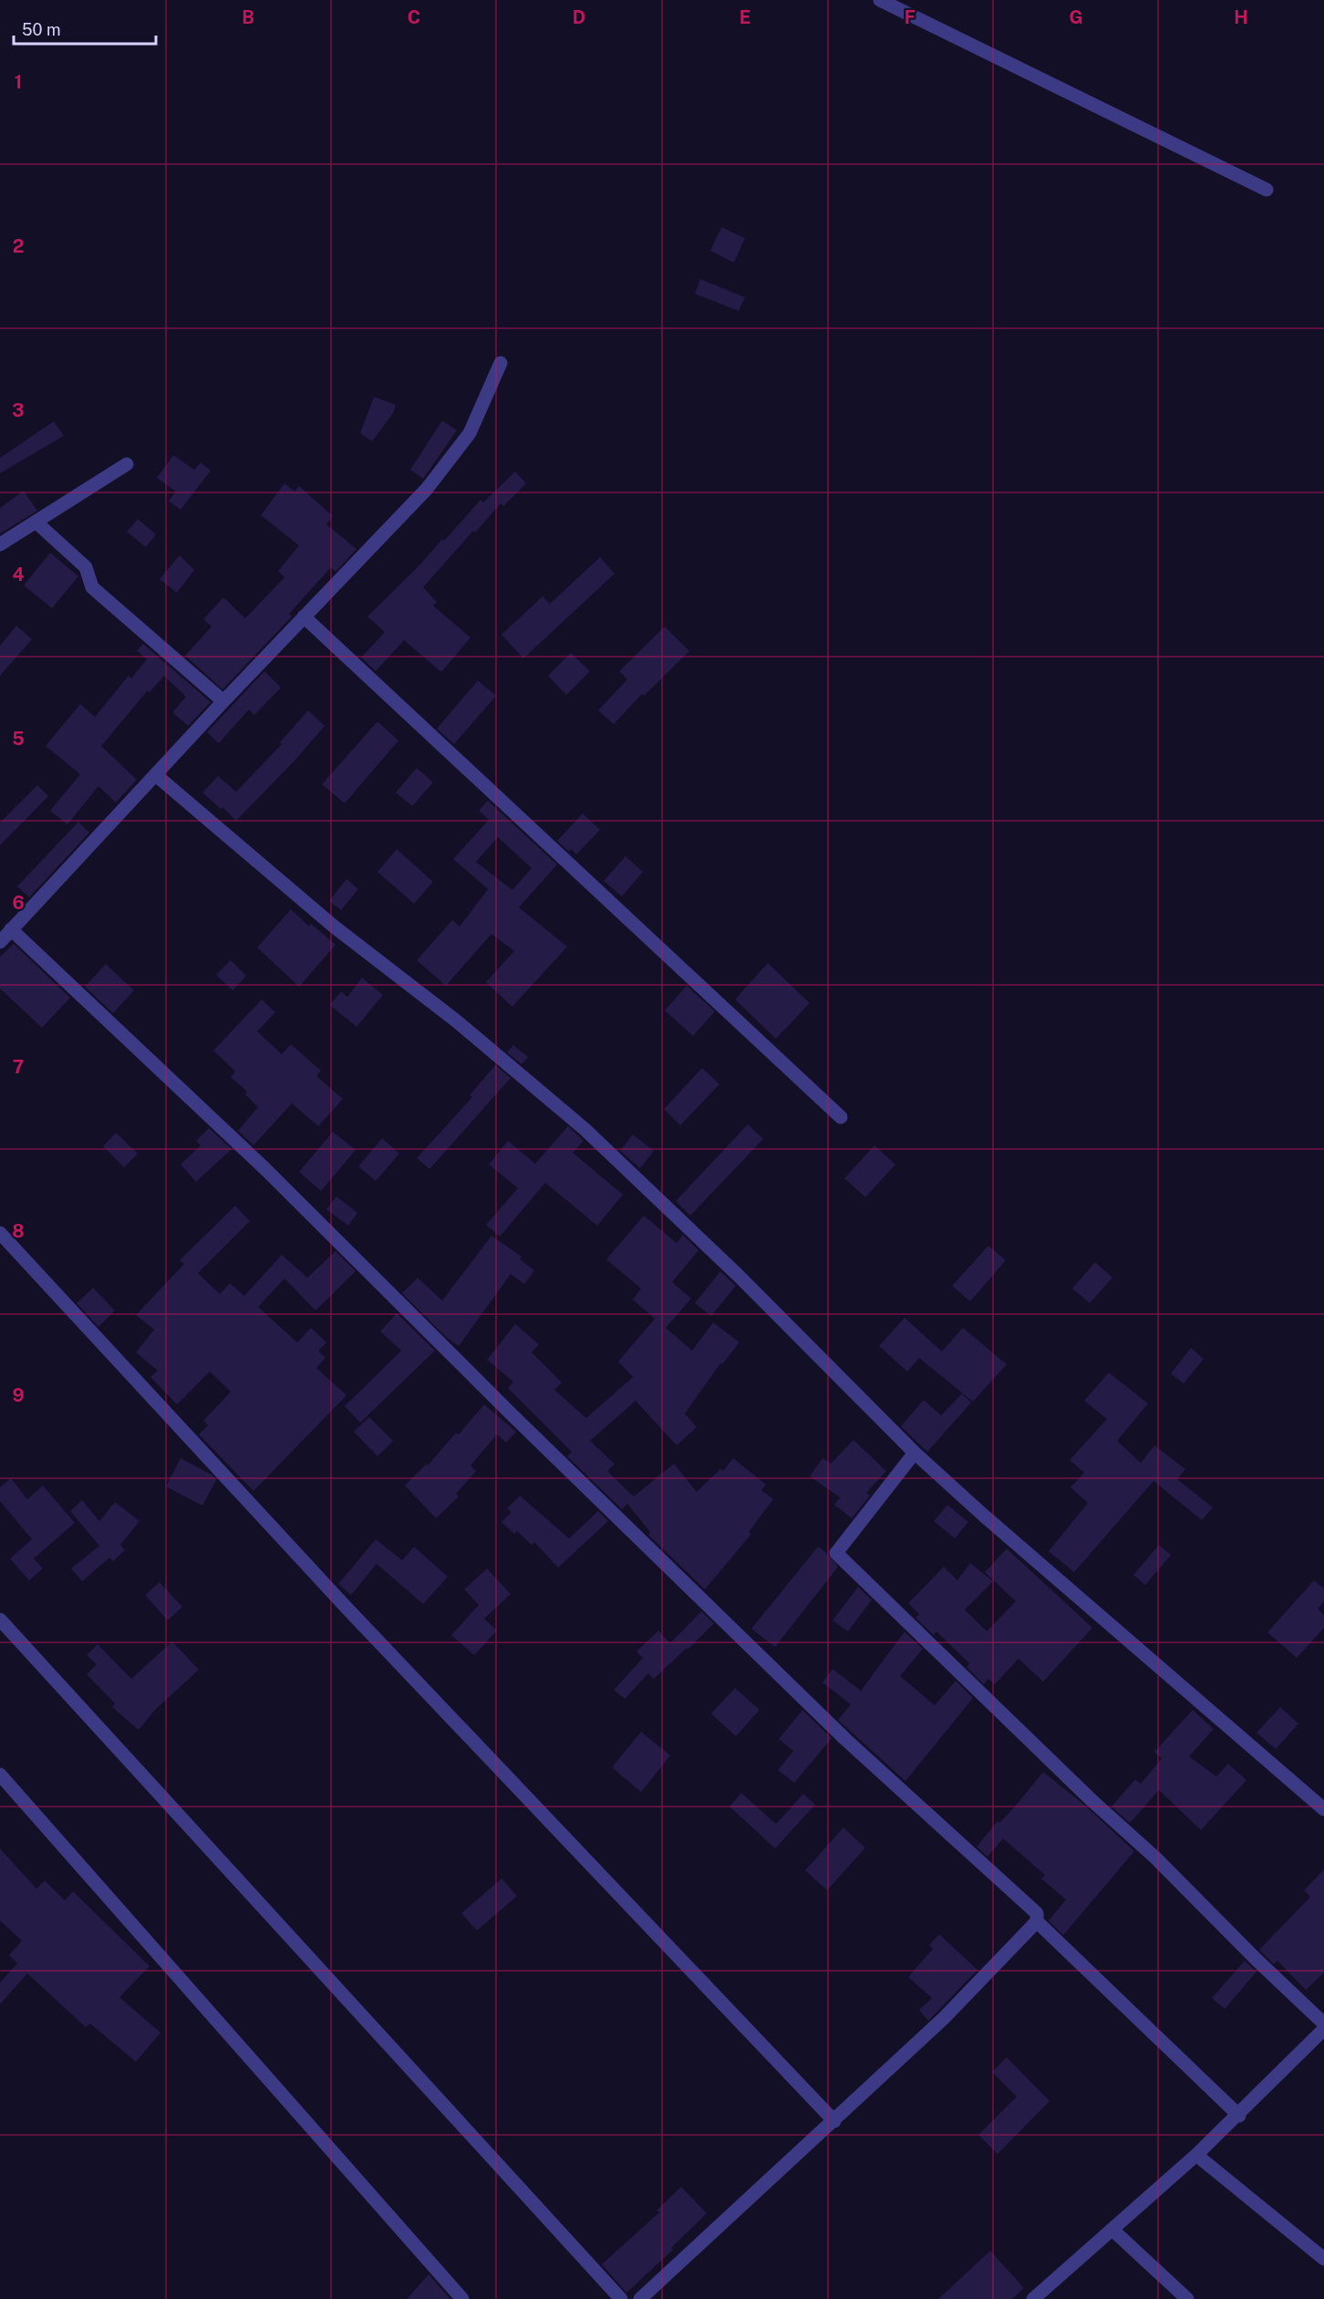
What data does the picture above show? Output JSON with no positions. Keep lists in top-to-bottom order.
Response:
{
  "scale_bar": "50 m",
  "grid": {
    "columns": [
      "B",
      "C",
      "D",
      "E",
      "F",
      "G",
      "H"
    ],
    "rows": [
      "1",
      "2",
      "3",
      "4",
      "5",
      "6",
      "7",
      "8",
      "9"
    ]
  }
}
